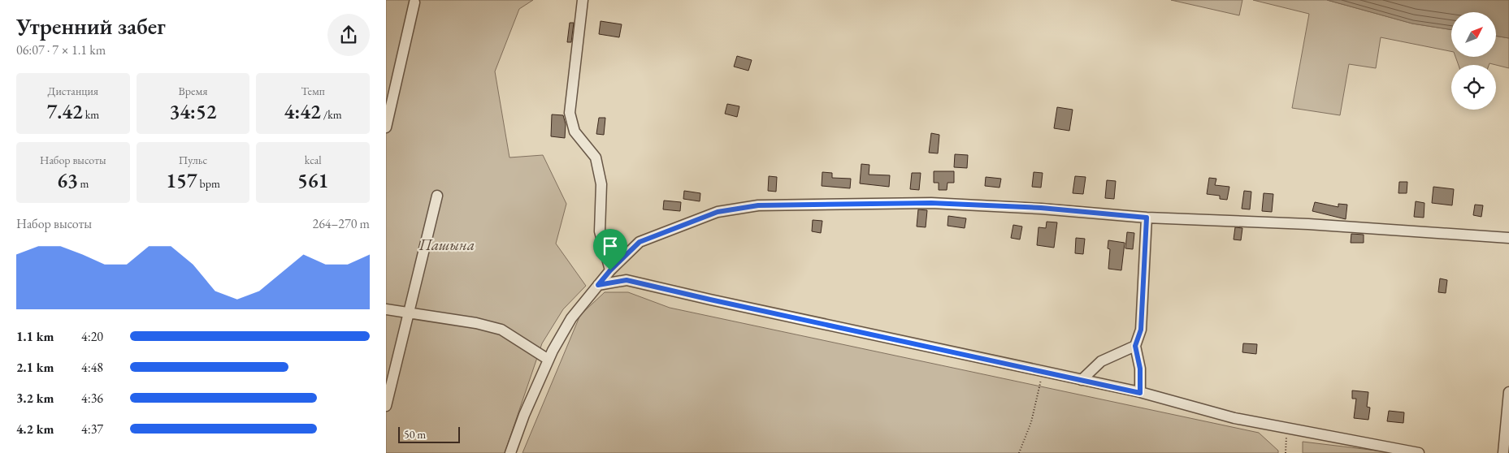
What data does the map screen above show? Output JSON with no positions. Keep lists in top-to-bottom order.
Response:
{
  "parks": ["Пашына"],
  "scale_bar": "50 m",
  "north": "top right",
  "page": {
    "heading": ["Утренний забег", "06:07 · 7 × 1.1 km"],
    "stats": [
      ["Дистанция", "7.42 km"],
      ["Время", "34:52"],
      ["Темп", "4:42 /km"],
      ["Набор высоты", "63 m"],
      ["Пульс", "157 bpm"],
      ["kcal", "561"]
    ],
    "chart": ["Набор высоты", "264–270 m"],
    "list": [
      {
        "name": "1.1 km",
        "note": "4:20"
      },
      {
        "name": "2.1 km",
        "note": "4:48"
      },
      {
        "name": "3.2 km",
        "note": "4:36"
      },
      {
        "name": "4.2 km",
        "note": "4:37"
      }
    ],
    "scale": "50 m"
  }
}
